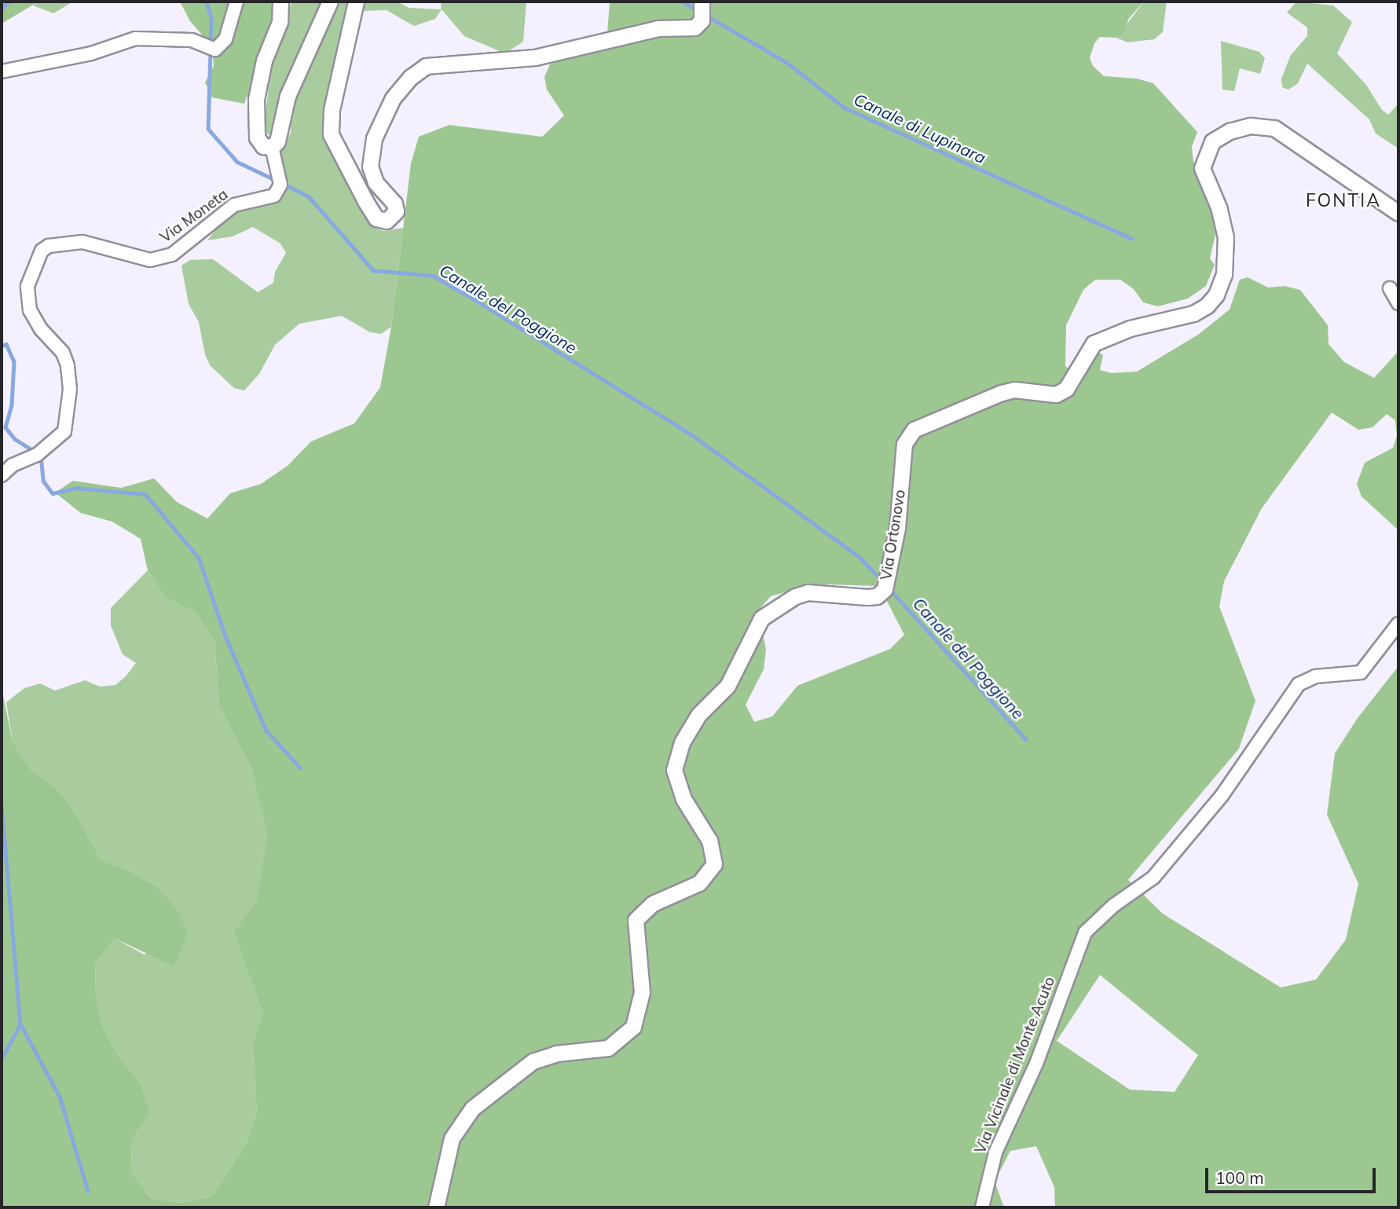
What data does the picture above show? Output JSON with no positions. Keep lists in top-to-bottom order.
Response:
{
  "streets": {
    "street": ["Via Moneta", "Via Ortonovo", "Via Vicinale di Monte Acuto"]
  },
  "districts": ["FONTIA"],
  "water": ["Canale di Lupinara", "Canale del Poggione"],
  "scale_bar": "100 m"
}
